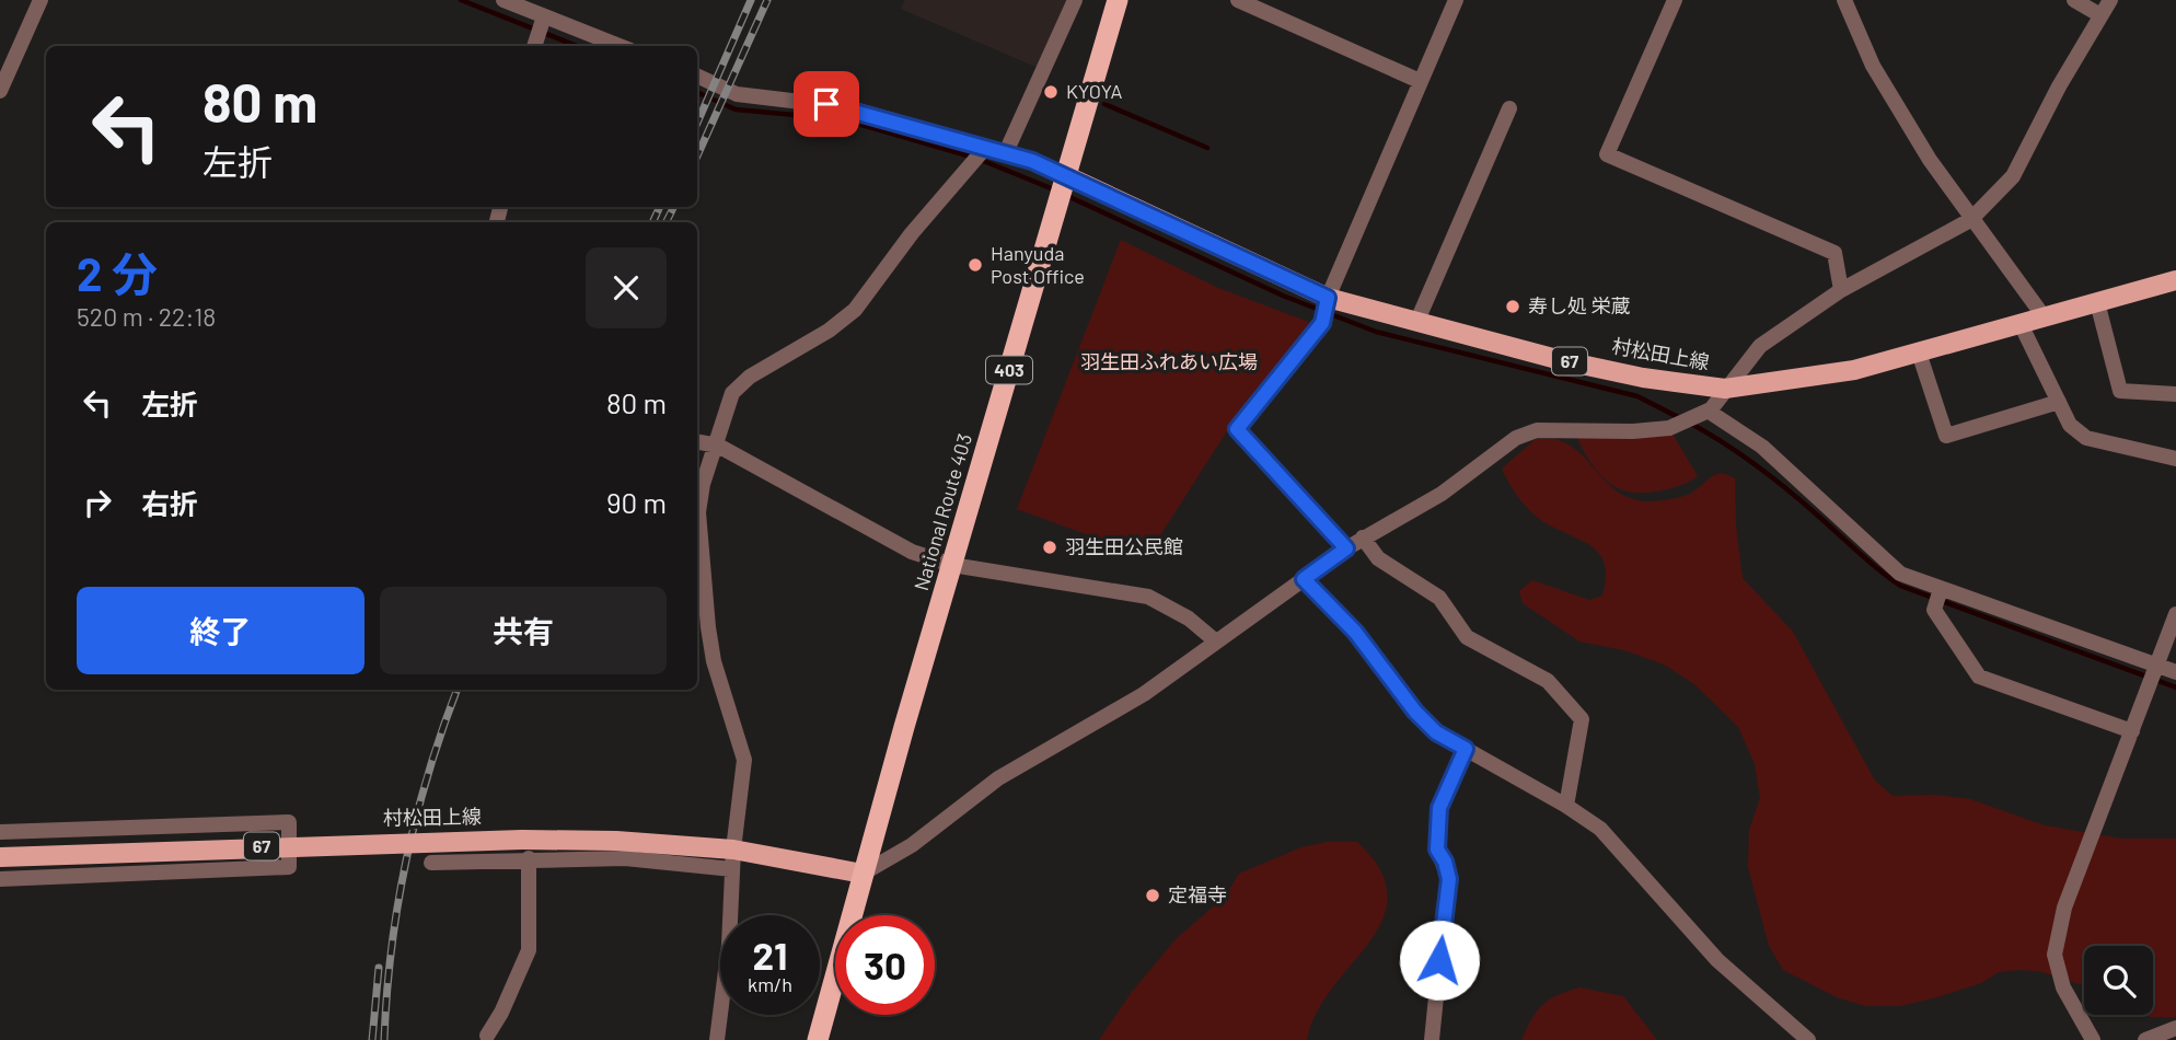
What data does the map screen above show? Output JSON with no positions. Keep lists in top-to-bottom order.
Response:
{
  "streets": {
    "highway": ["403", "National Route 403"],
    "main road": ["村松田上線", "67"]
  },
  "crossings": [
    ["村松田上線", "National Route 403"]
  ],
  "parks": ["羽生田ふれあい広場"],
  "places": [
    "KYOYA",
    "Hanyuda Post Office",
    "寿し処 栄蔵",
    "羽生田公民館",
    "定福寺"
  ],
  "page": {
    "turn": ["80 m", "左折"],
    "heading": ["2 分", "520 m · 22:18"],
    "list": [
      {
        "name": "左折",
        "value": "80 m"
      },
      {
        "name": "右折",
        "value": "90 m"
      }
    ],
    "buttons": ["終了", "共有"],
    "speed": "21 km/h",
    "limit": "30"
  }
}
